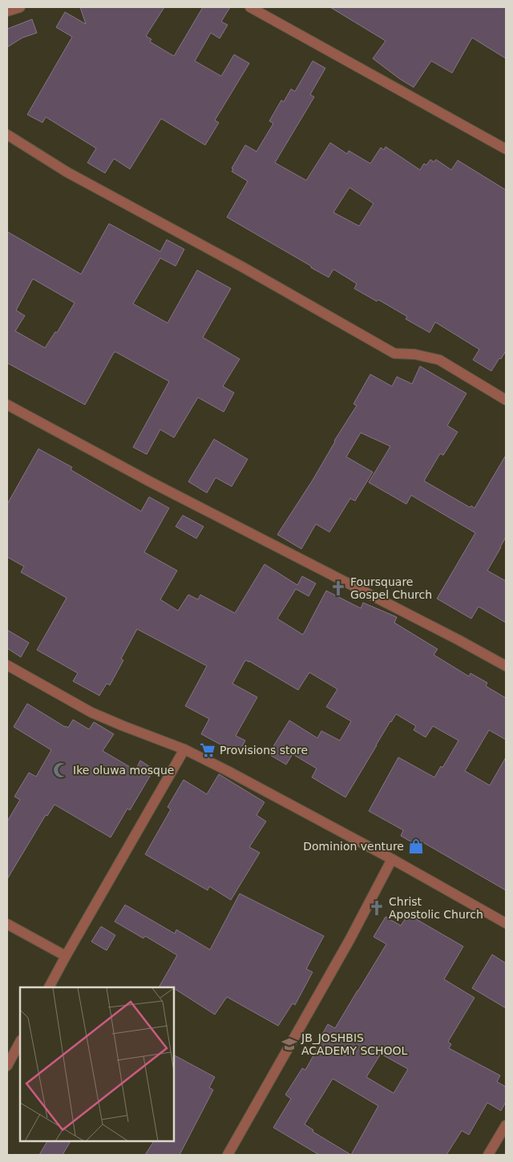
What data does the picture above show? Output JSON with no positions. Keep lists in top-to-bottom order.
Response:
{
  "places": {
    "church": ["Foursquare Gospel Church", "Christ Apostolic Church"],
    "supermarket": ["Provisions store"],
    "mosque": ["Ike oluwa mosque"],
    "shop": ["Dominion venture"],
    "school or university": ["JB_JOSHBIS ACADEMY SCHOOL"]
  }
}
